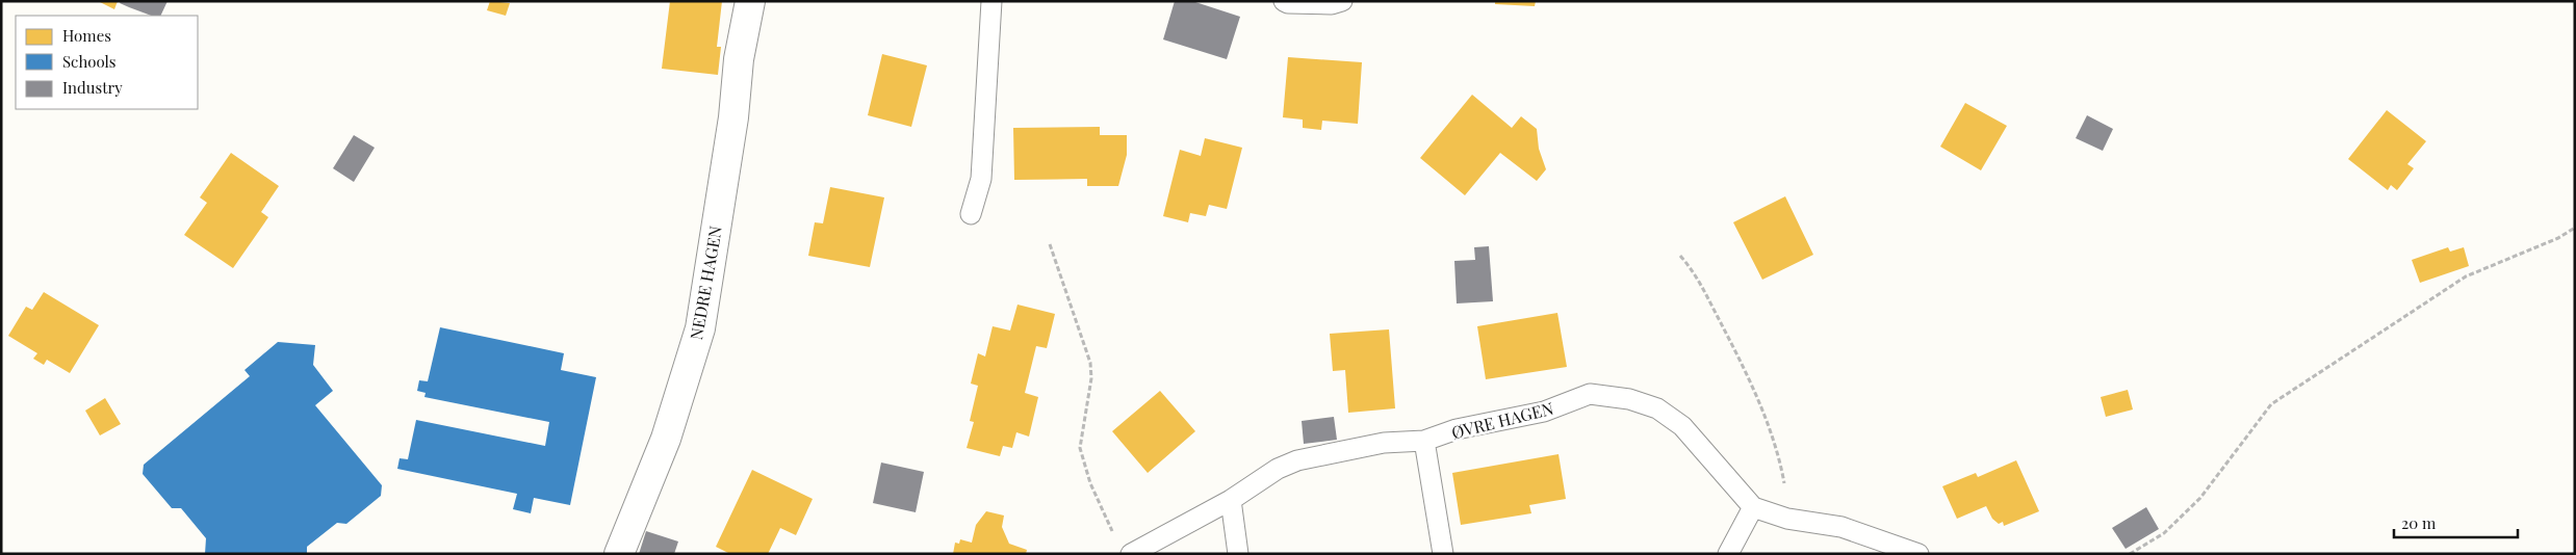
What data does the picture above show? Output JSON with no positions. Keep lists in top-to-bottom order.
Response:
{
  "streets": {
    "street": ["NEDRE HAGEN"],
    "lane": ["ØVRE HAGEN"]
  },
  "legend": ["Homes", "Schools", "Industry"],
  "scale_bar": "20 m"
}
